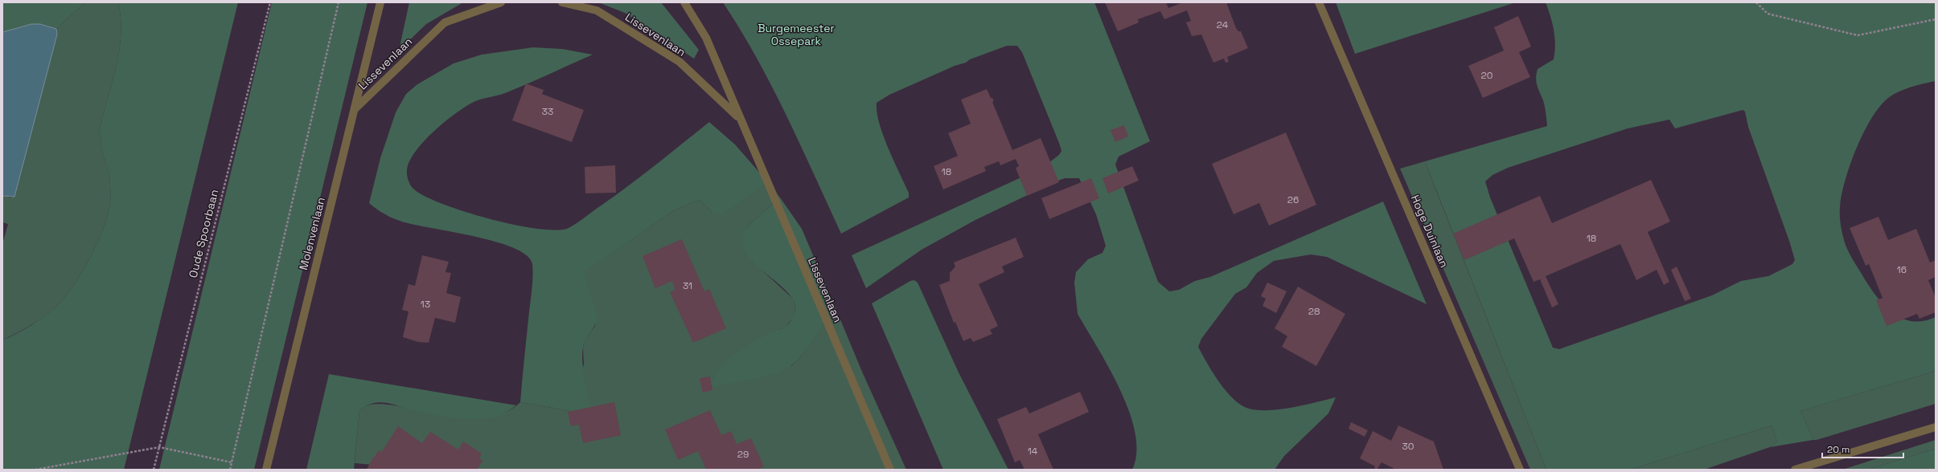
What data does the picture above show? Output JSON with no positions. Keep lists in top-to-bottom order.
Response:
{
  "streets": {
    "street": ["Lissevenlaan", "Hoge Duinlaan", "Molenvenlaan"],
    "path": ["Oude Spoorbaan"]
  },
  "crossings": [
    ["Lissevenlaan", "Molenvenlaan"]
  ],
  "parks": ["Burgemeester Ossepark"],
  "house_numbers": [
    "24",
    "20",
    "33",
    "18",
    "26",
    "18",
    "16",
    "31",
    "13",
    "28",
    "30",
    "14",
    "29"
  ],
  "scale_bar": "20 m"
}
